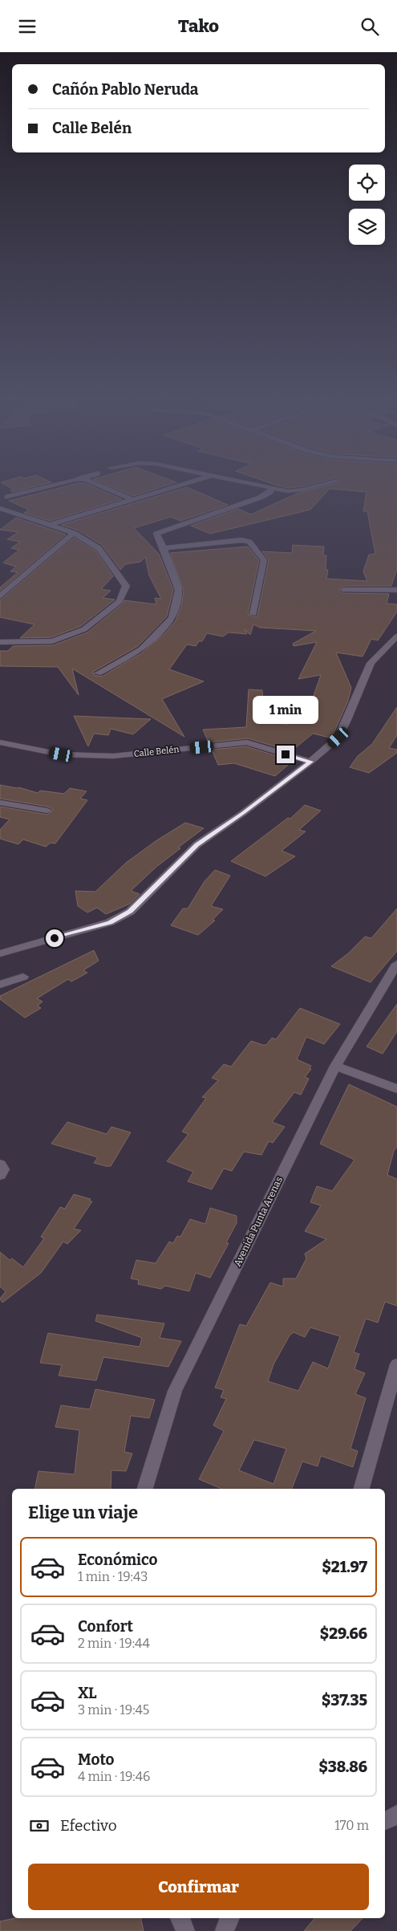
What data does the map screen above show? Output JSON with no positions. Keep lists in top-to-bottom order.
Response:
{
  "streets": {
    "street": ["Calle Belén", "Avenida Punta Arenas"]
  },
  "page": {
    "header": "Tako",
    "banner": ["Cañón Pablo Neruda", "Calle Belén"],
    "bubble": "1 min",
    "heading": "Elige un viaje",
    "list": [
      {
        "name": "Económico",
        "note": "1 min · 19:43",
        "value": "$21.97"
      },
      {
        "name": "Confort",
        "note": "2 min · 19:44",
        "value": "$29.66"
      },
      {
        "name": "XL",
        "note": "3 min · 19:45",
        "value": "$37.35"
      },
      {
        "name": "Moto",
        "note": "4 min · 19:46",
        "value": "$38.86"
      }
    ],
    "pay": ["Efectivo", "170 m"],
    "buttons": "Confirmar"
  }
}
